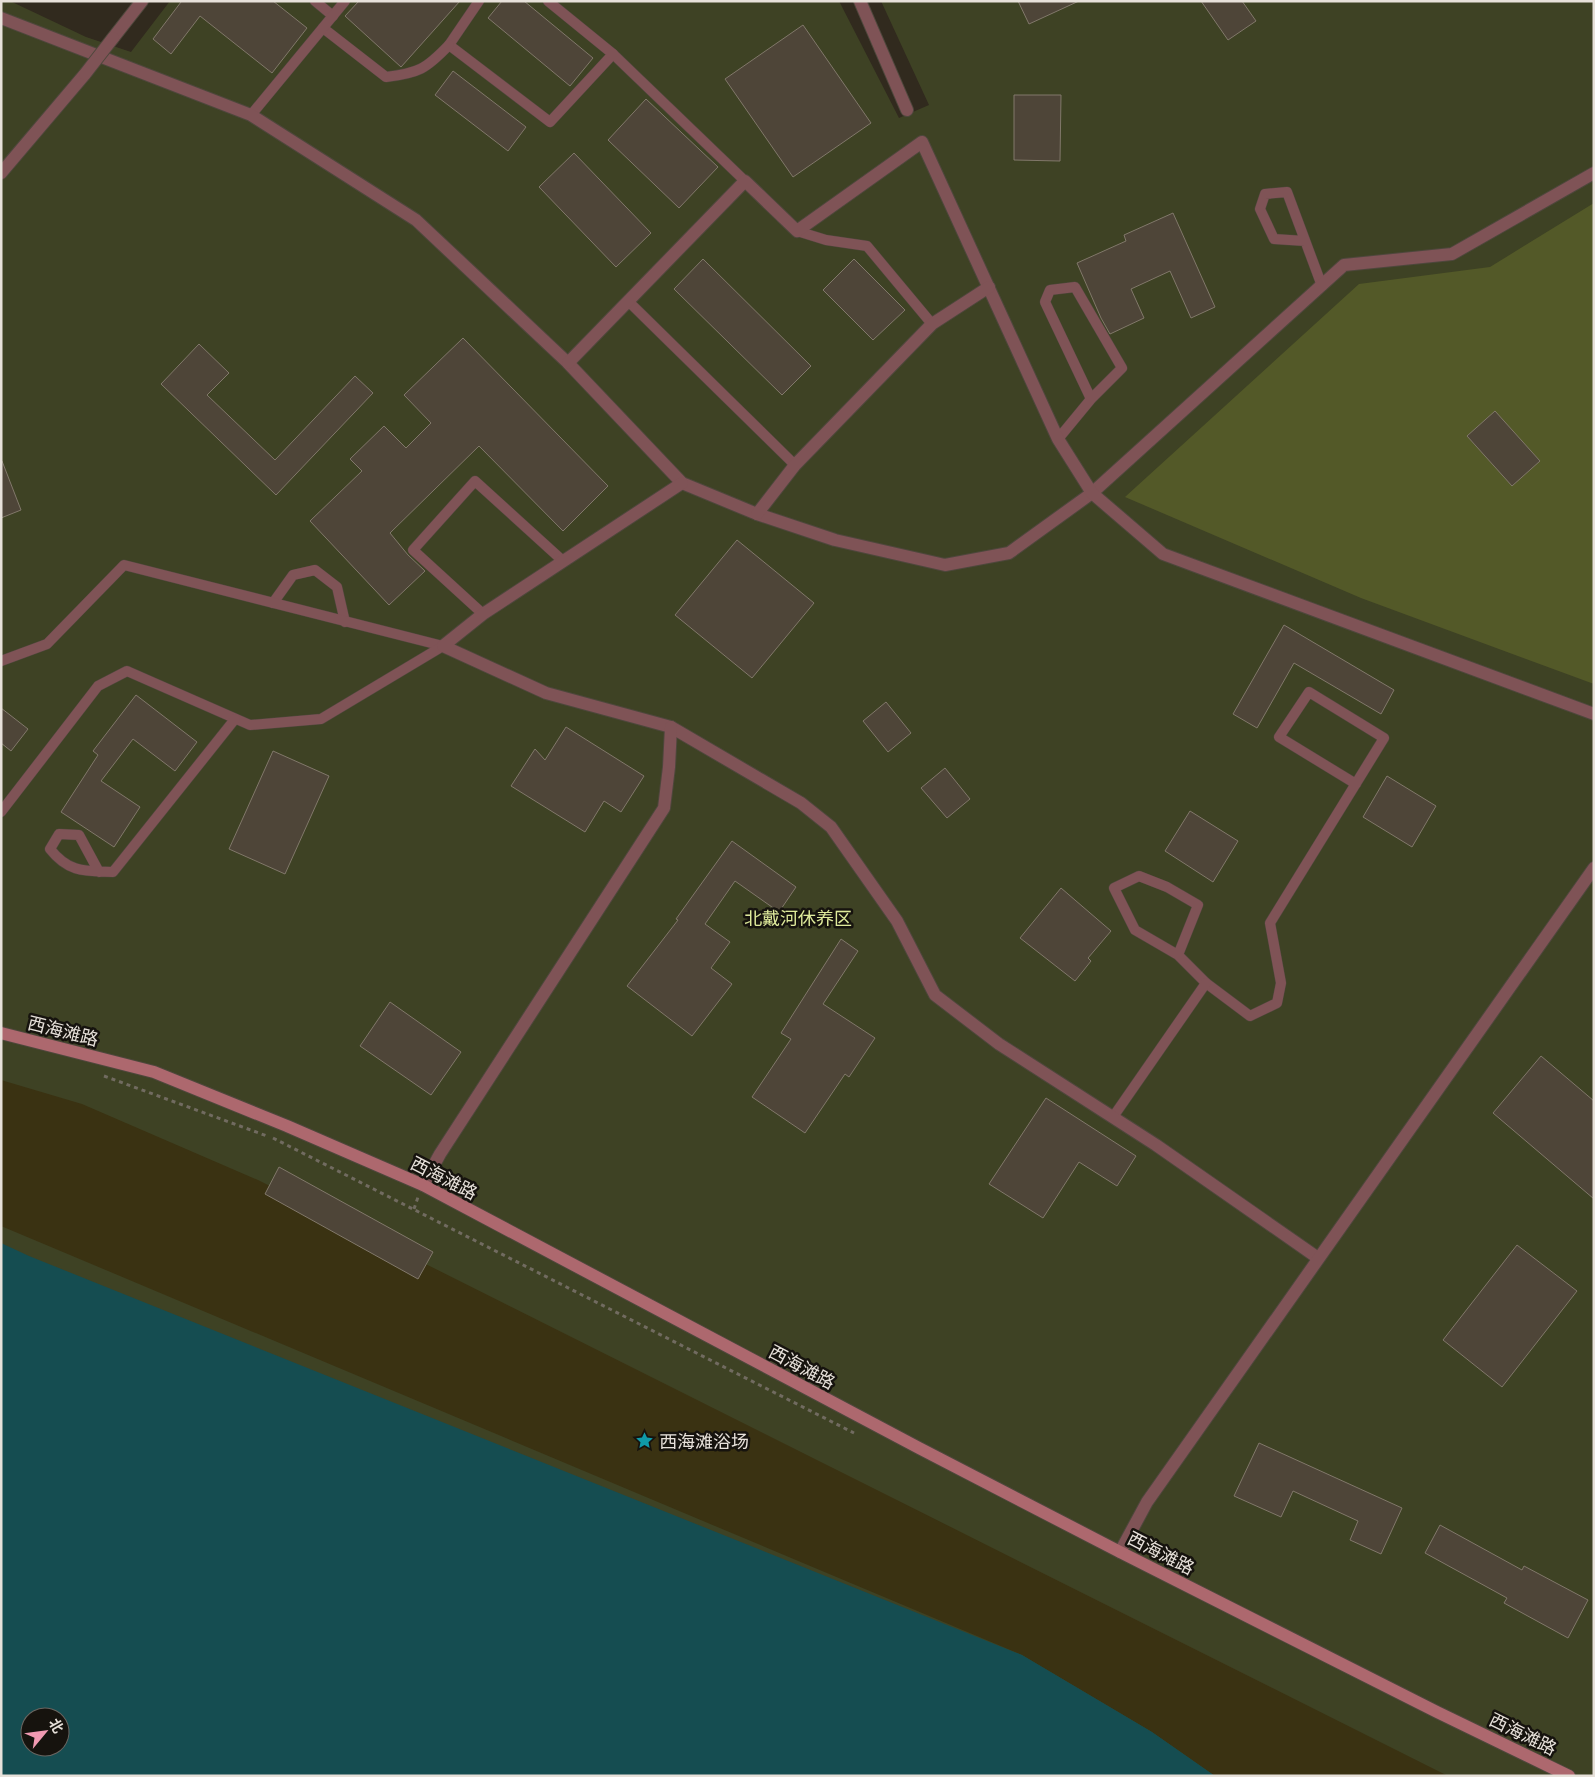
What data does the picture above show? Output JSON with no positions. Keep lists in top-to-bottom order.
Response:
{
  "streets": {
    "main road": ["西海滩路"]
  },
  "parks": ["北戴河休养区"],
  "places": {
    "place": ["西海滩浴场"]
  },
  "north": "top right"
}
